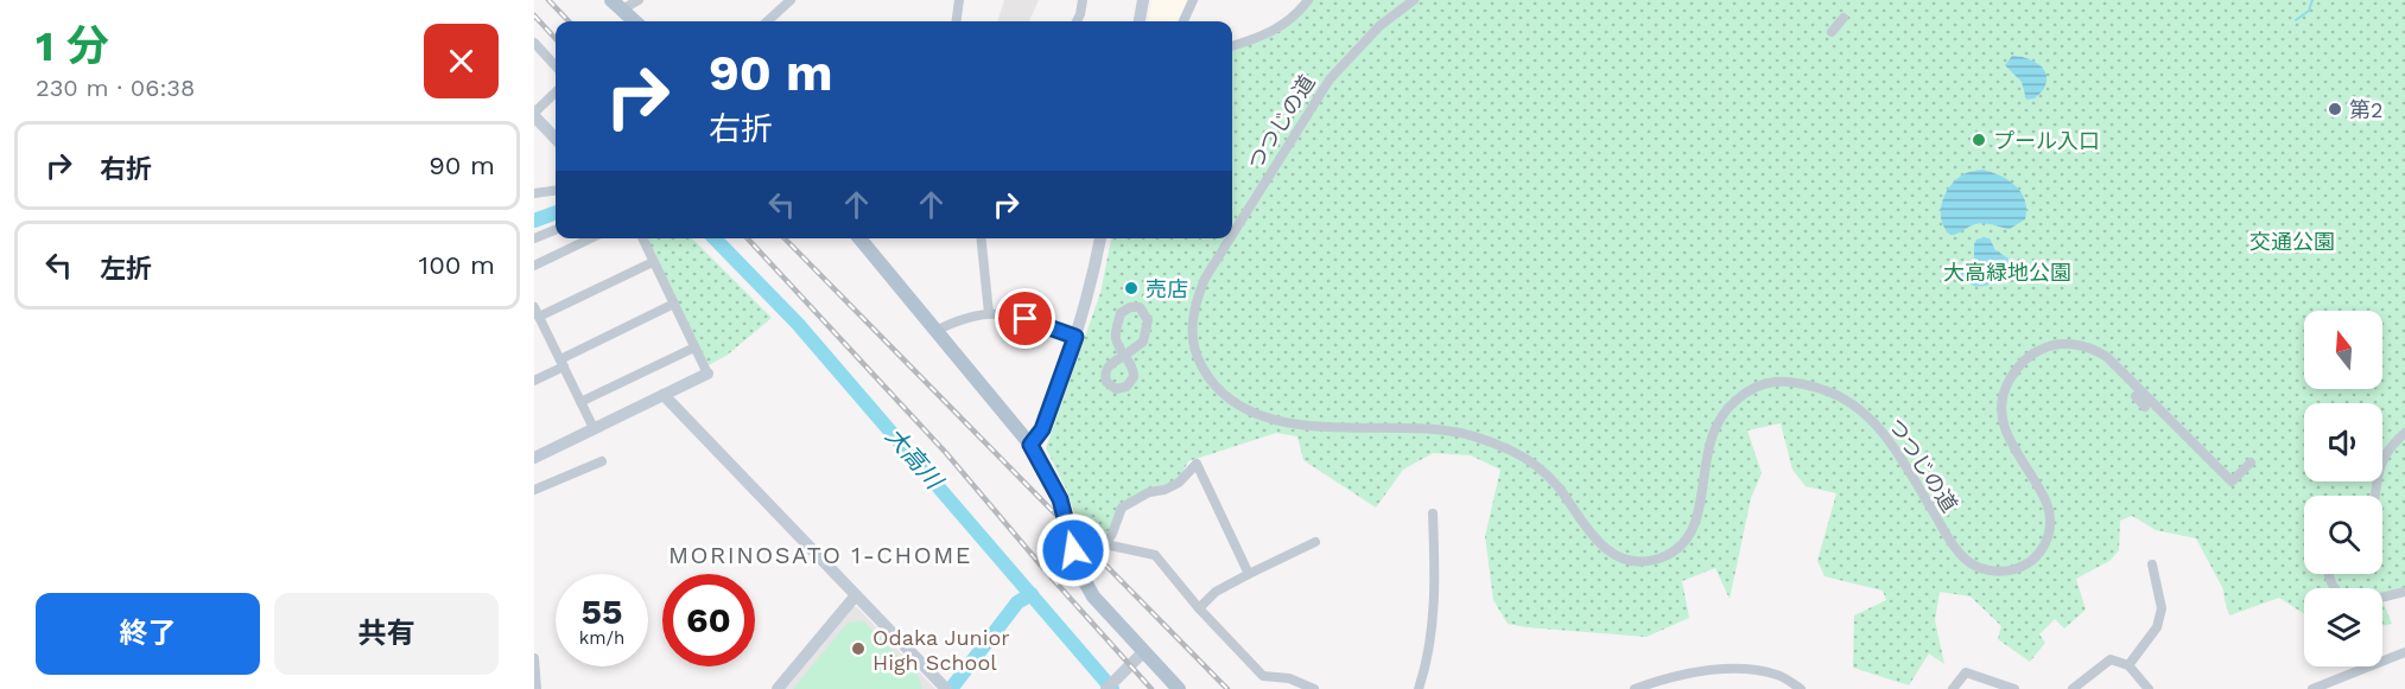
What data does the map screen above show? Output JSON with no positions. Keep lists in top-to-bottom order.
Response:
{
  "streets": {
    "street": ["つつじの道"]
  },
  "districts": ["MORINOSATO 1-CHOME"],
  "water": ["大高川"],
  "parks": ["交通公園", "大高緑地公園"],
  "places": [
    "第2",
    "プール入口",
    "売店",
    "Odaka Junior High School"
  ],
  "north": "top",
  "page": {
    "heading": ["1 分", "230 m · 06:38"],
    "turn": ["90 m", "右折"],
    "list": [
      {
        "name": "右折",
        "value": "90 m"
      },
      {
        "name": "左折",
        "value": "100 m"
      }
    ],
    "speed": "55 km/h",
    "limit": "60",
    "buttons": ["終了", "共有"]
  }
}
